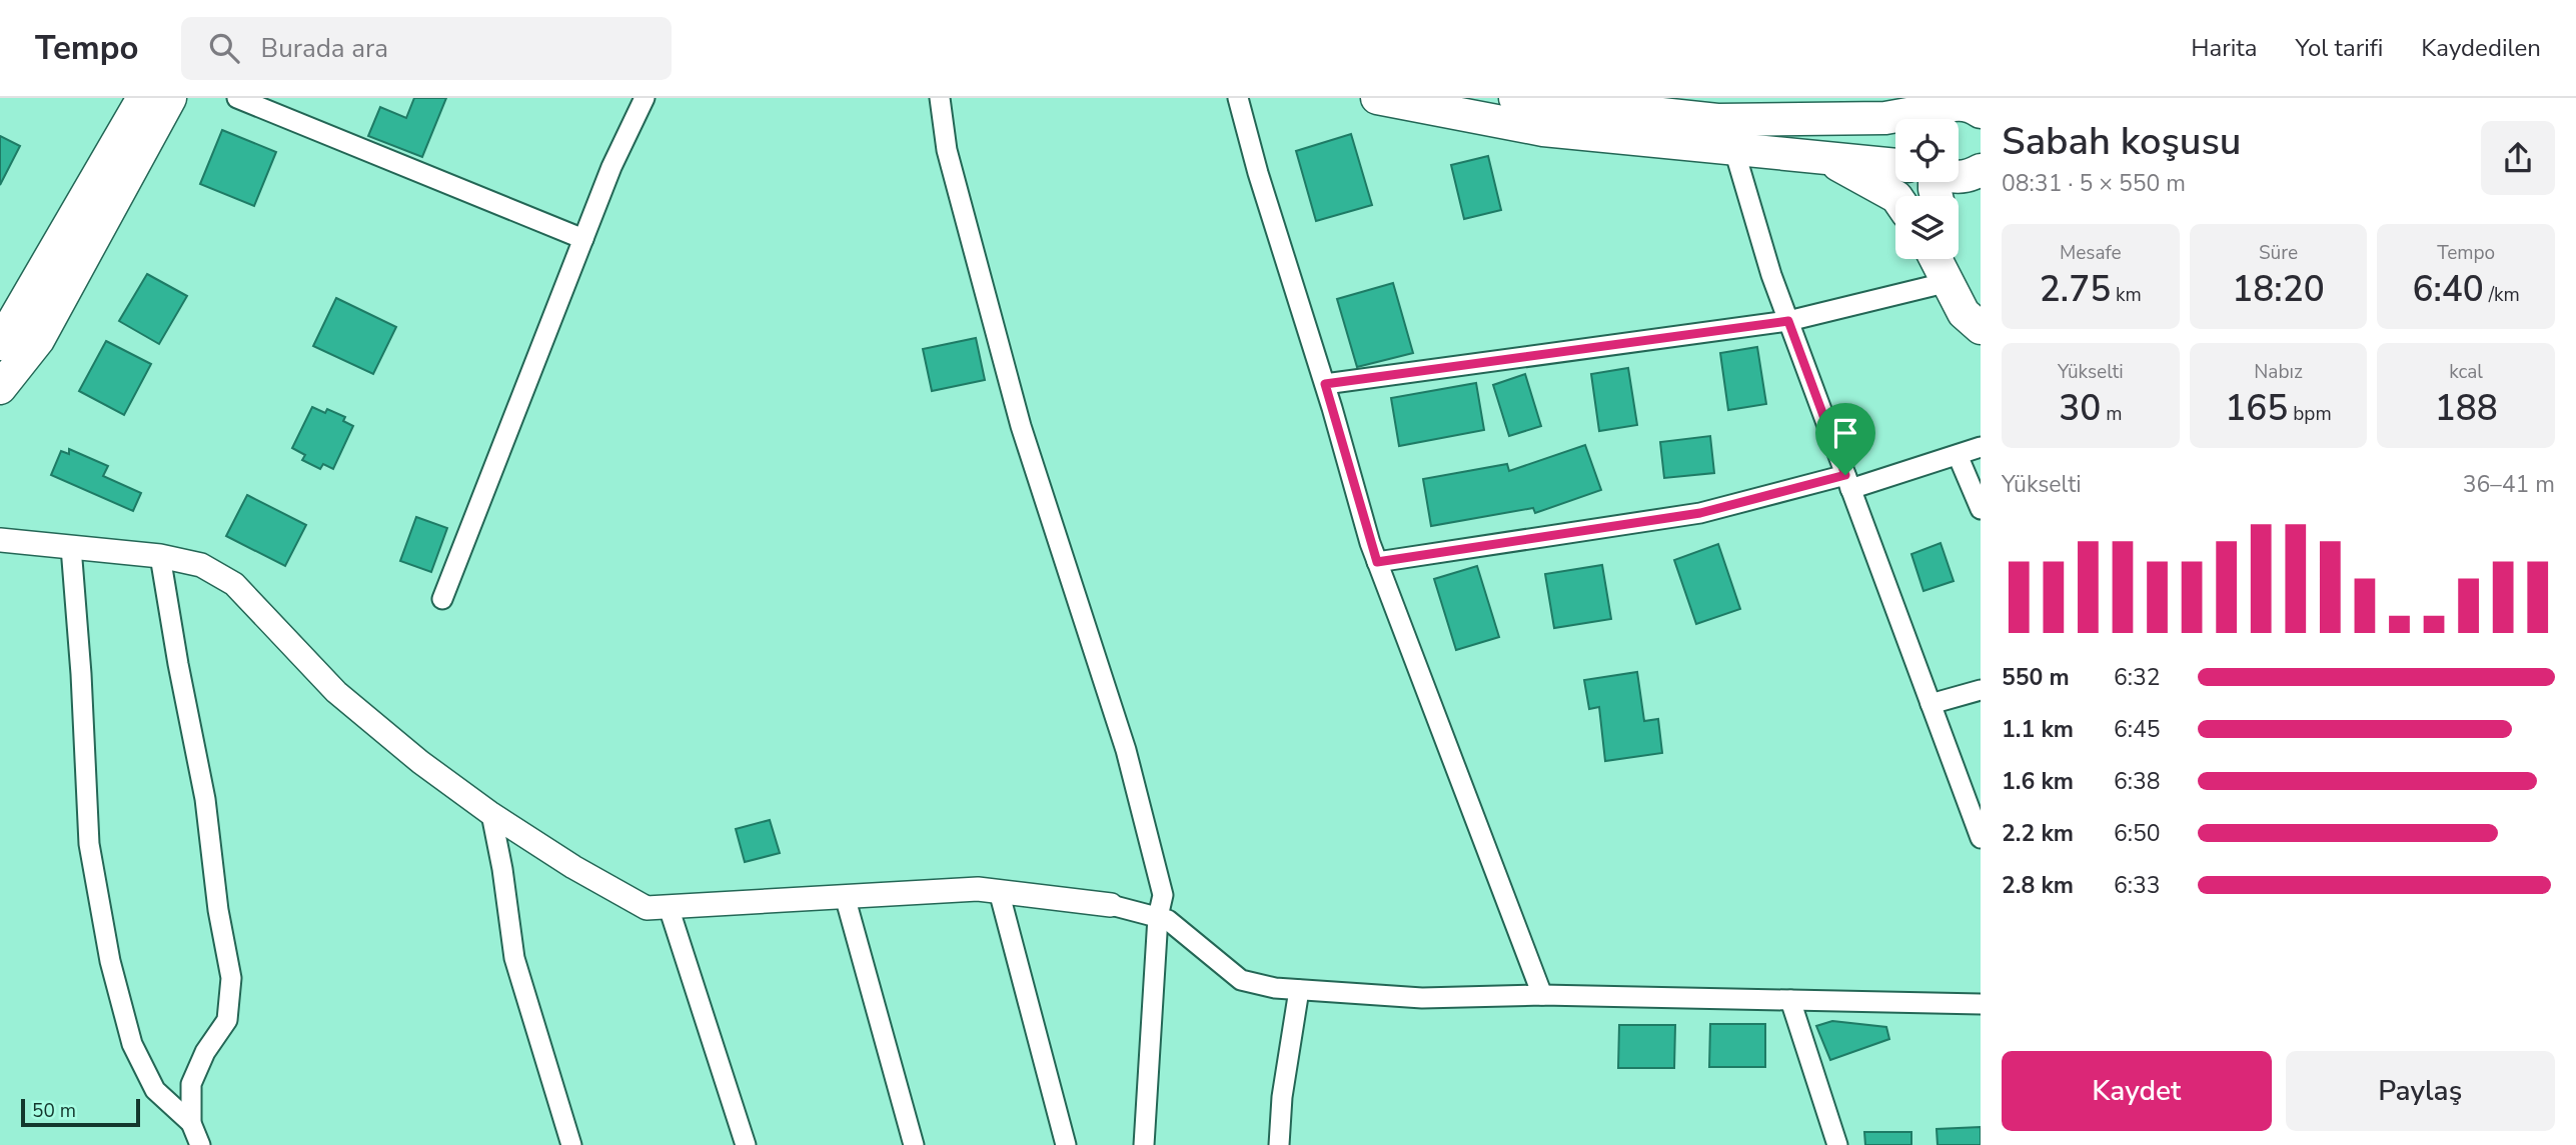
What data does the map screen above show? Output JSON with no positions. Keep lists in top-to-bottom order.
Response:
{
  "scale_bar": "50 m",
  "page": {
    "header": "Tempo",
    "search": "Burada ara",
    "nav": ["Harita", "Yol tarifi", "Kaydedilen"],
    "heading": ["Sabah koşusu", "08:31 · 5 × 550 m"],
    "stats": [
      ["Mesafe", "2.75 km"],
      ["Süre", "18:20"],
      ["Tempo", "6:40 /km"],
      ["Yükselti", "30 m"],
      ["Nabız", "165 bpm"],
      ["kcal", "188"]
    ],
    "chart": ["Yükselti", "36–41 m"],
    "list": [
      {
        "name": "550 m",
        "note": "6:32"
      },
      {
        "name": "1.1 km",
        "note": "6:45"
      },
      {
        "name": "1.6 km",
        "note": "6:38"
      },
      {
        "name": "2.2 km",
        "note": "6:50"
      },
      {
        "name": "2.8 km",
        "note": "6:33"
      }
    ],
    "buttons": ["Kaydet", "Paylaş"],
    "scale": "50 m"
  }
}
